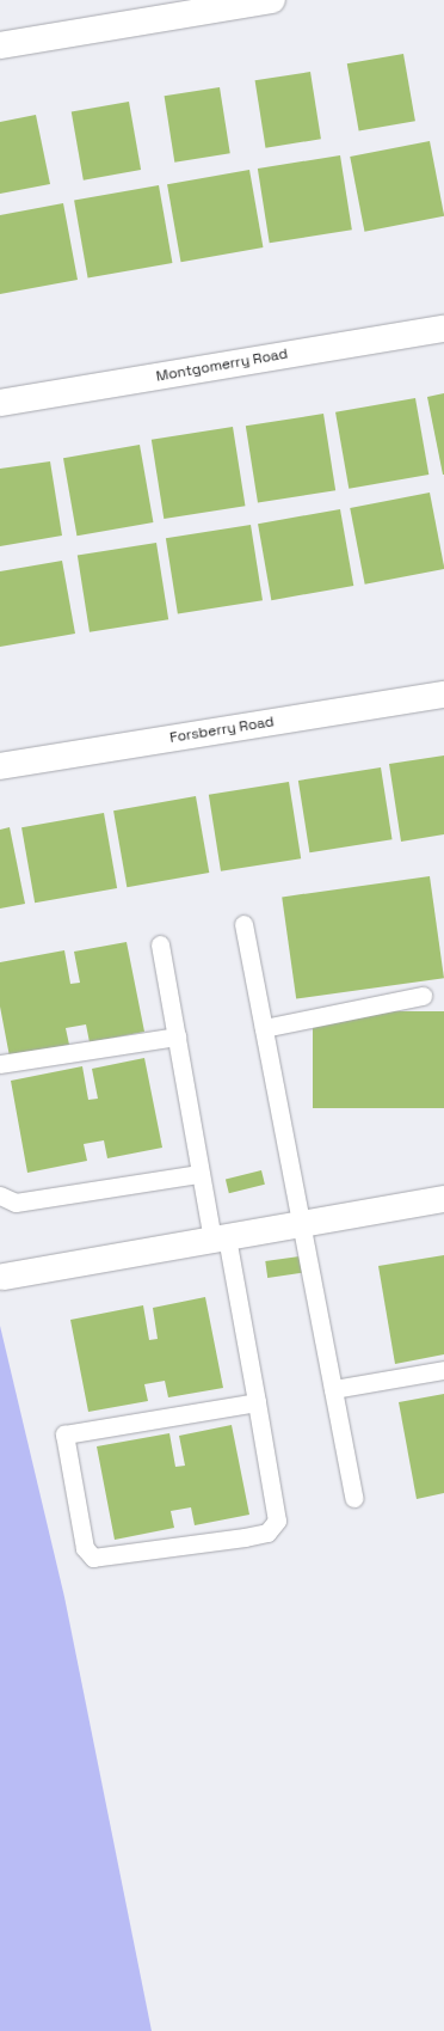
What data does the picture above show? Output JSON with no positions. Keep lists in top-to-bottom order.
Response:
{
  "streets": {
    "street": ["Montgomerry Road", "Forsberry Road"]
  }
}
